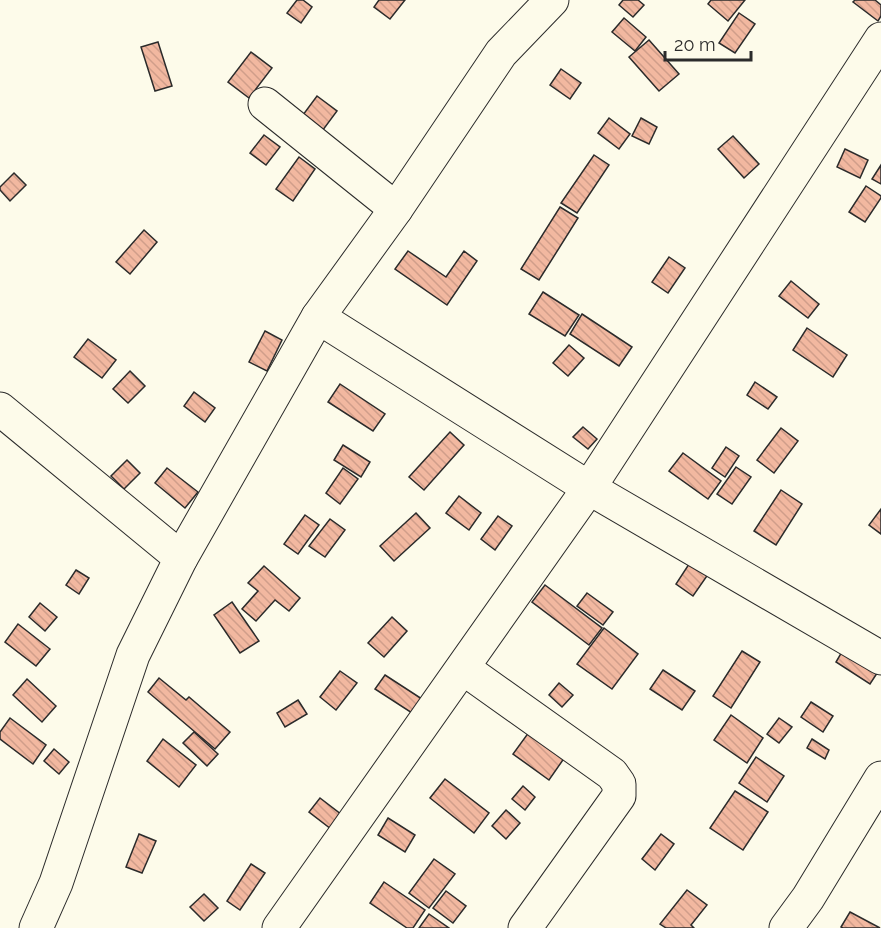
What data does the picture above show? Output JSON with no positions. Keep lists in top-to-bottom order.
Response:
{
  "scale_bar": "20 m"
}
